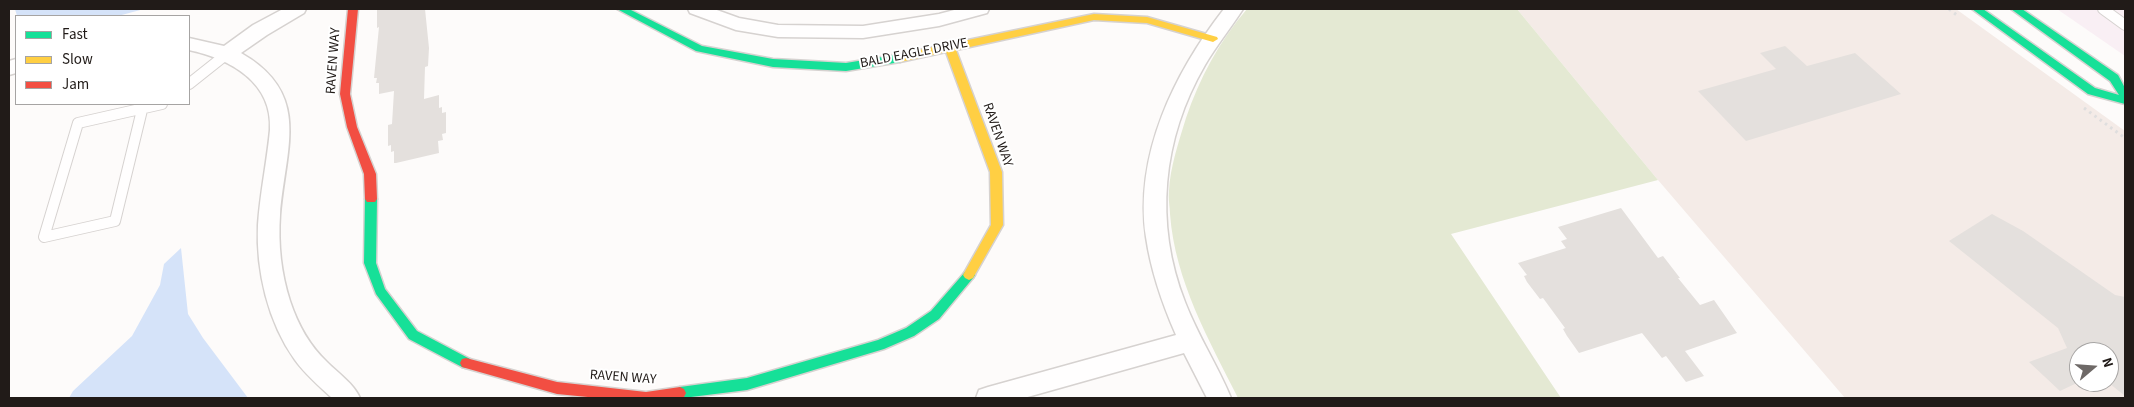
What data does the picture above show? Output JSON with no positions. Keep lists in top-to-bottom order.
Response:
{
  "streets": {
    "street": ["BALD EAGLE DRIVE", "RAVEN WAY"]
  },
  "crossings": [
    ["BALD EAGLE DRIVE", "RAVEN WAY"]
  ],
  "legend": ["Fast", "Slow", "Jam"],
  "north": "right"
}
